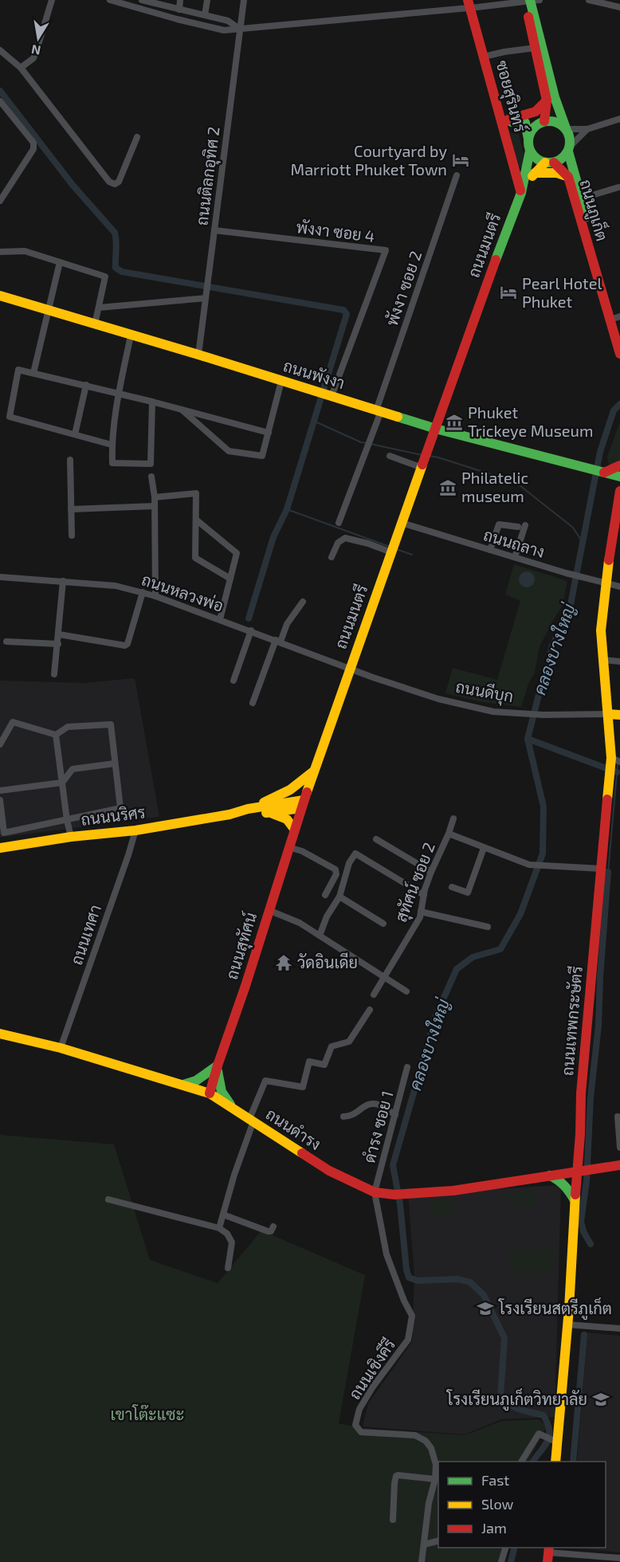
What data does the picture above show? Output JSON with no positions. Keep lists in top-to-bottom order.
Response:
{
  "streets": {
    "street": [
      "ซอยสุรินทร์",
      "ถนนติลกอุทิศ 2",
      "ถนนภูเก็ต",
      "พังงา ซอย 4",
      "ถนนมนตรี",
      "พังงา ซอย 2",
      "ถนนพังงา",
      "ถนนถลาง",
      "ถนนหลวงพ่อ",
      "ถนนดีบุก",
      "ถนนนริศร",
      "สุทัศน์ ซอย 2",
      "ถนนเทศา",
      "ถนนสุทัศน์",
      "ถนนเทพกระษัตรี",
      "ดำรง ซอย 1",
      "ถนนดำรง",
      "ถนนเชิงคีรี"
    ]
  },
  "crossings": [
    ["ซอยสุรินทร์", "ถนนมนตรี"],
    ["ถนนติลกอุทิศ 2", "พังงา ซอย 4"],
    ["ถนนติลกอุทิศ 2", "ถนนพังงา"],
    ["ถนนภูเก็ต", "ถนนมนตรี"],
    ["พังงา ซอย 4", "ถนนพังงา"],
    ["ถนนมนตรี", "ถนนพังงา"],
    ["ถนนมนตรี", "ถนนถลาง"],
    ["ถนนมนตรี", "ถนนหลวงพ่อ"],
    ["ถนนมนตรี", "ถนนดีบุก"],
    ["ถนนมนตรี", "ถนนนริศร"],
    ["ถนนมนตรี", "ถนนสุทัศน์"],
    ["พังงา ซอย 2", "ถนนพังงา"],
    ["ถนนถลาง", "ถนนเทพกระษัตรี"],
    ["ถนนหลวงพ่อ", "ถนนดีบุก"],
    ["ถนนดีบุก", "ถนนเทพกระษัตรี"],
    ["ถนนนริศร", "ถนนเทศา"],
    ["ถนนนริศร", "ถนนสุทัศน์"],
    ["สุทัศน์ ซอย 2", "ถนนเทพกระษัตรี"],
    ["ถนนเทศา", "ถนนดำรง"],
    ["ถนนสุทัศน์", "ถนนดำรง"],
    ["ถนนเทพกระษัตรี", "ถนนดำรง"],
    ["ดำรง ซอย 1", "ถนนดำรง"],
    ["ดำรง ซอย 1", "ถนนเชิงคีรี"],
    ["ถนนดำรง", "ถนนเชิงคีรี"]
  ],
  "water": ["คลองบางใหญ่"],
  "parks": ["เขาโต๊ะแซะ"],
  "places": {
    "hotel": ["Courtyard by Marriott Phuket Town", "Pearl Hotel Phuket"],
    "museum": ["Phuket Trickeye Museum", "Philatelic museum"],
    "temple": ["วัดอินเดีย"],
    "school or university": ["โรงเรียนสตรีภูเก็ต", "โรงเรียนภูเก็ตวิทยาลัย"]
  },
  "legend": ["Fast", "Slow", "Jam"],
  "north": "bottom"
}
